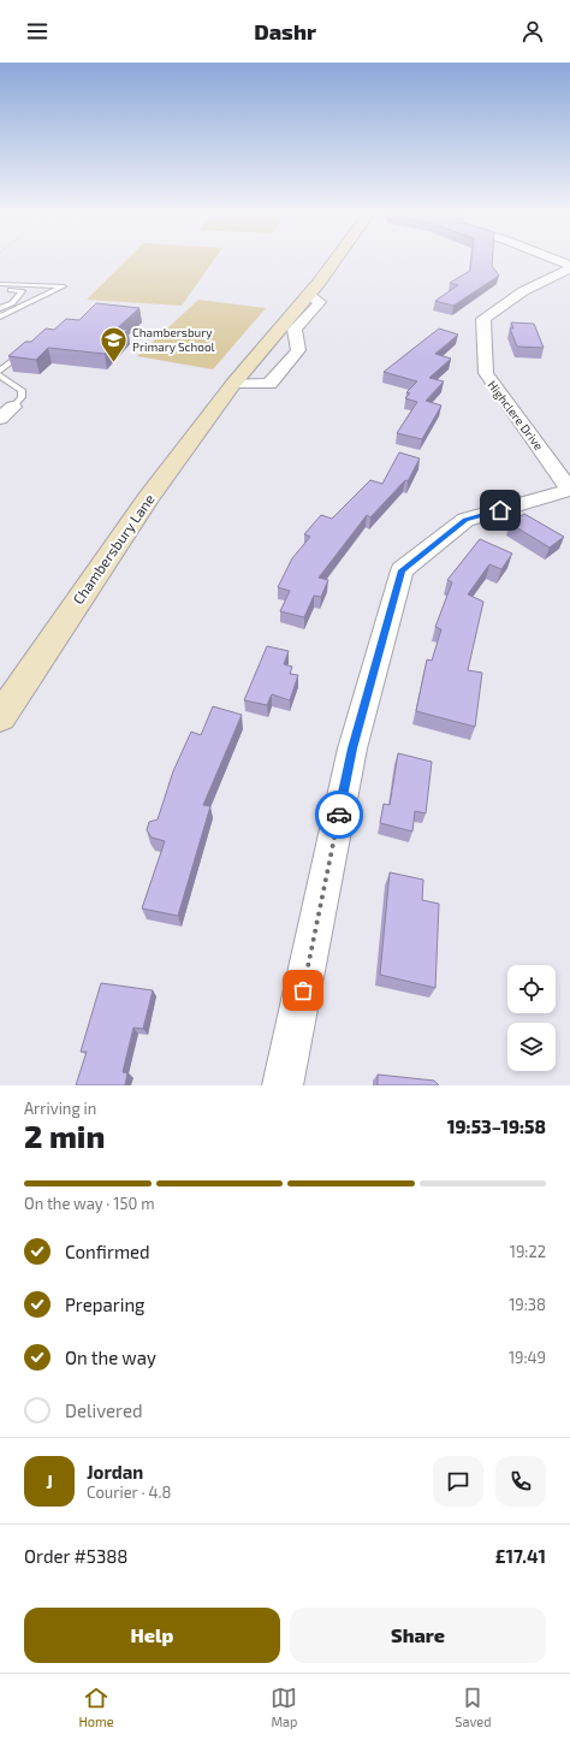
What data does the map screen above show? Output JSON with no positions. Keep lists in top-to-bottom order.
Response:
{
  "streets": {
    "street": ["Highclere Drive", "Chambersbury Lane"]
  },
  "places": {
    "school or university": ["Chambersbury Primary School"]
  },
  "page": {
    "header": "Dashr",
    "heading": ["2 min", "Arriving in", "19:53–19:58"],
    "panel": [
      "Jordan",
      "Courier · 4.8",
      "Order #5388",
      "£17.41"
    ],
    "bar": "On the way · 150 m",
    "list": [
      ["Confirmed", "19:22"],
      ["Preparing", "19:38"],
      ["On the way", "19:49"],
      "Delivered"
    ],
    "round": "J",
    "buttons": ["Help", "Share"],
    "tabs": ["Home", "Map", "Saved"]
  }
}
